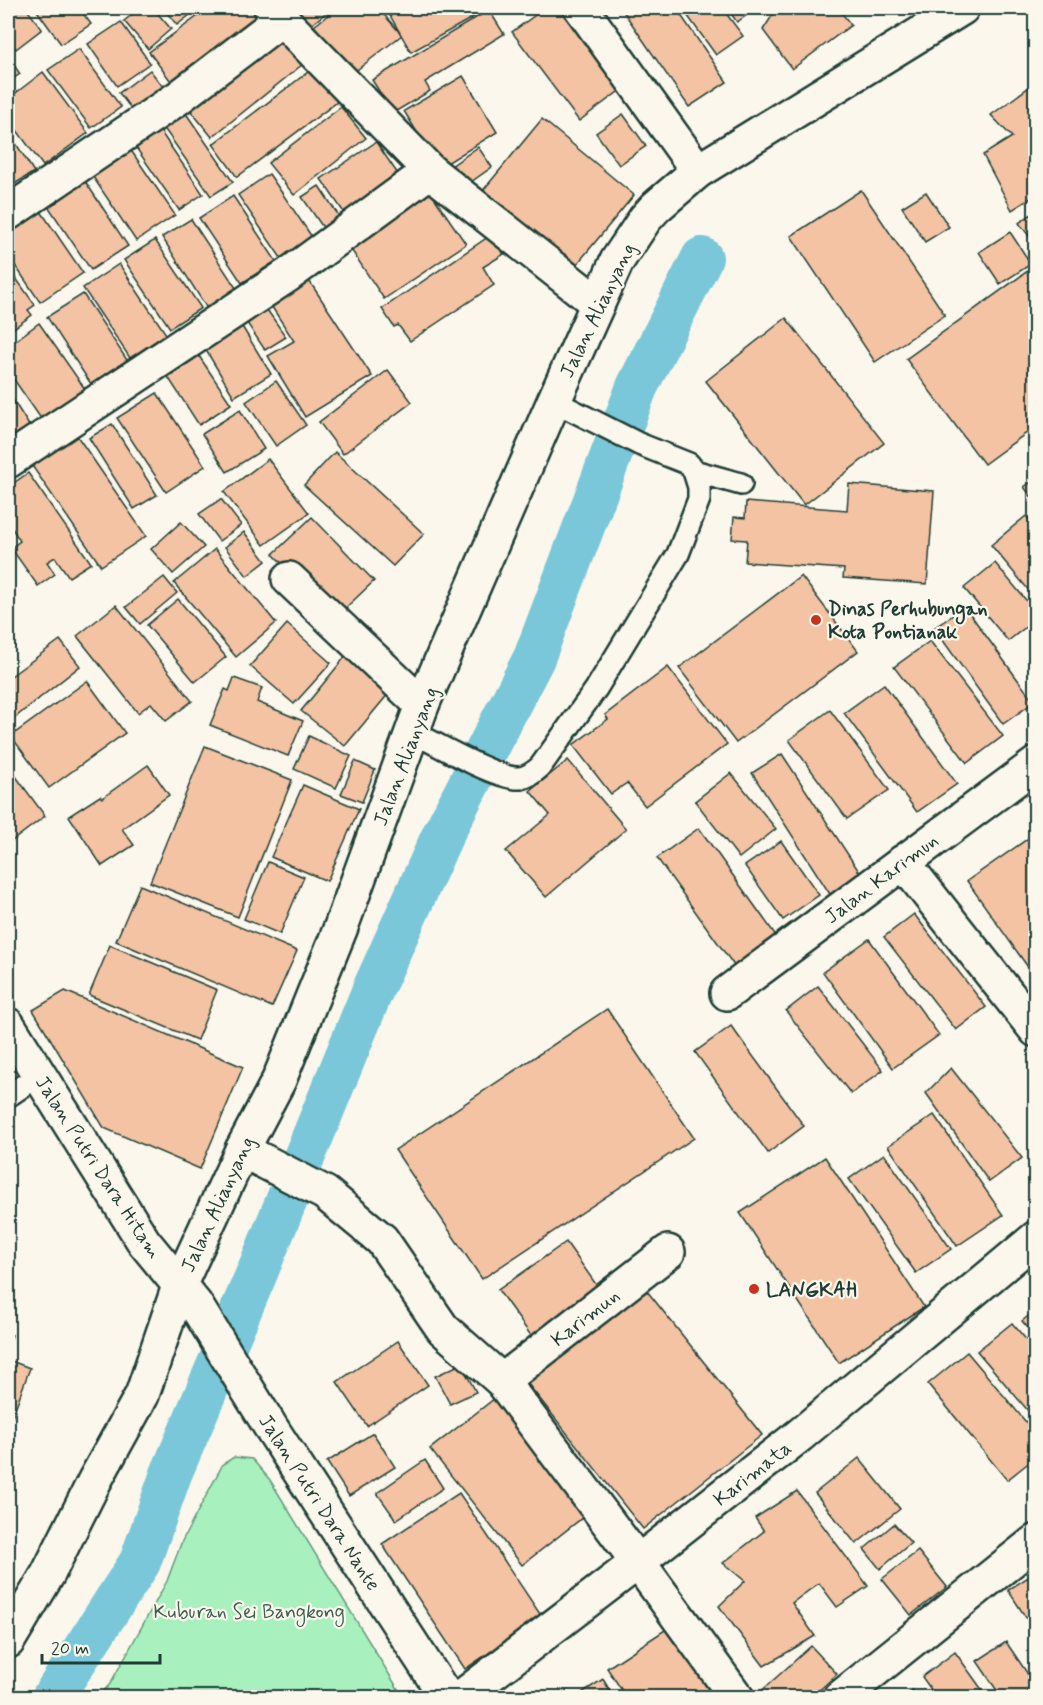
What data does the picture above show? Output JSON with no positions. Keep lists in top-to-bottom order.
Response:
{
  "streets": {
    "street": [
      "Jalan Alianyang",
      "Jalan Karimun",
      "Jalan Putri Dara Hitam",
      "Karimun",
      "Karimata",
      "Jalan Putri Dara Nante"
    ]
  },
  "crossings": [
    ["Jalan Alianyang", "Jalan Putri Dara Hitam"],
    ["Jalan Alianyang", "Jalan Putri Dara Nante"],
    ["Jalan Putri Dara Hitam", "Jalan Putri Dara Nante"]
  ],
  "parks": ["Kuburan Sei Bangkong"],
  "places": ["Dinas Perhubungan Kota Pontianak", "LANGKAH"],
  "scale_bar": "20 m"
}
